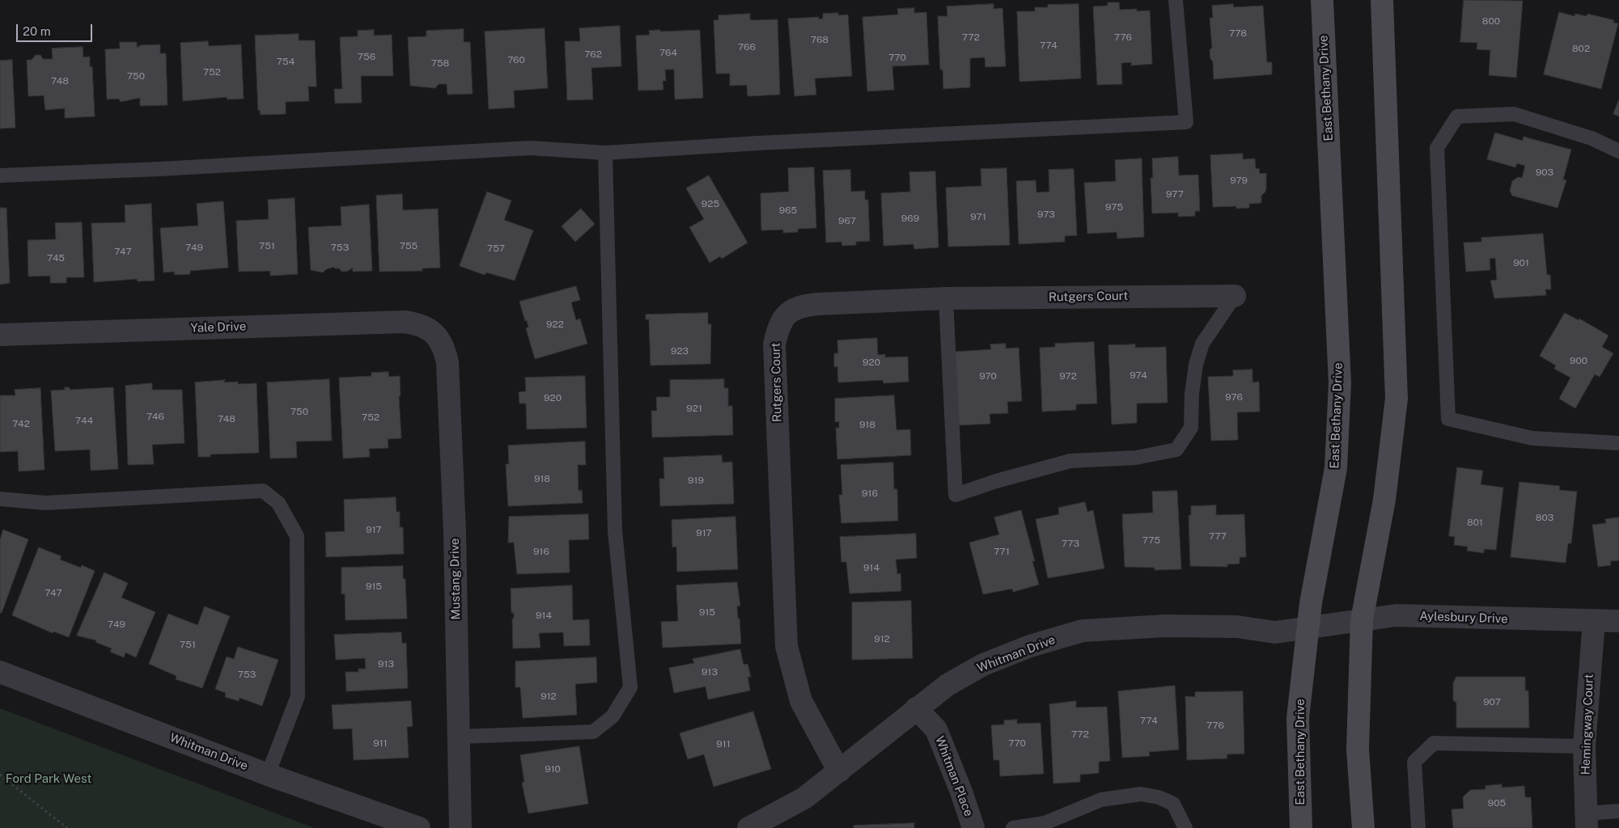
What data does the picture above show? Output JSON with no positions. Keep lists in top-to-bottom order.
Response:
{
  "streets": {
    "main road": ["East Bethany Drive"],
    "street": [
      "Rutgers Court",
      "Yale Drive",
      "Mustang Drive",
      "Aylesbury Drive",
      "Whitman Drive",
      "Hemingway Court",
      "Whitman Place"
    ]
  },
  "crossings": [
    ["East Bethany Drive", "Aylesbury Drive"],
    ["East Bethany Drive", "Whitman Drive"],
    ["Rutgers Court", "Whitman Drive"],
    ["Yale Drive", "Mustang Drive"],
    ["Aylesbury Drive", "Whitman Drive"],
    ["Aylesbury Drive", "Hemingway Court"],
    ["Whitman Drive", "Whitman Place"]
  ],
  "parks": ["Ford Park West"],
  "house_numbers": [
    "800",
    "778",
    "772",
    "776",
    "768",
    "774",
    "766",
    "802",
    "764",
    "762",
    "756",
    "770",
    "760",
    "754",
    "758",
    "752",
    "750",
    "748",
    "903",
    "979",
    "977",
    "925",
    "975",
    "965",
    "973",
    "971",
    "969",
    "967",
    "751",
    "755",
    "749",
    "753",
    "757",
    "747",
    "745",
    "901",
    "922",
    "923",
    "900",
    "920",
    "974",
    "970",
    "972",
    "976",
    "920",
    "921",
    "750",
    "746",
    "752",
    "748",
    "744",
    "742",
    "918",
    "918",
    "919",
    "916",
    "803",
    "801",
    "917",
    "917",
    "777",
    "775",
    "773",
    "916",
    "771",
    "914",
    "915",
    "747",
    "915",
    "914",
    "749",
    "912",
    "751",
    "913",
    "913",
    "753",
    "912",
    "907",
    "774",
    "776",
    "772",
    "911",
    "770",
    "911",
    "910",
    "905"
  ],
  "scale_bar": "20 m"
}
